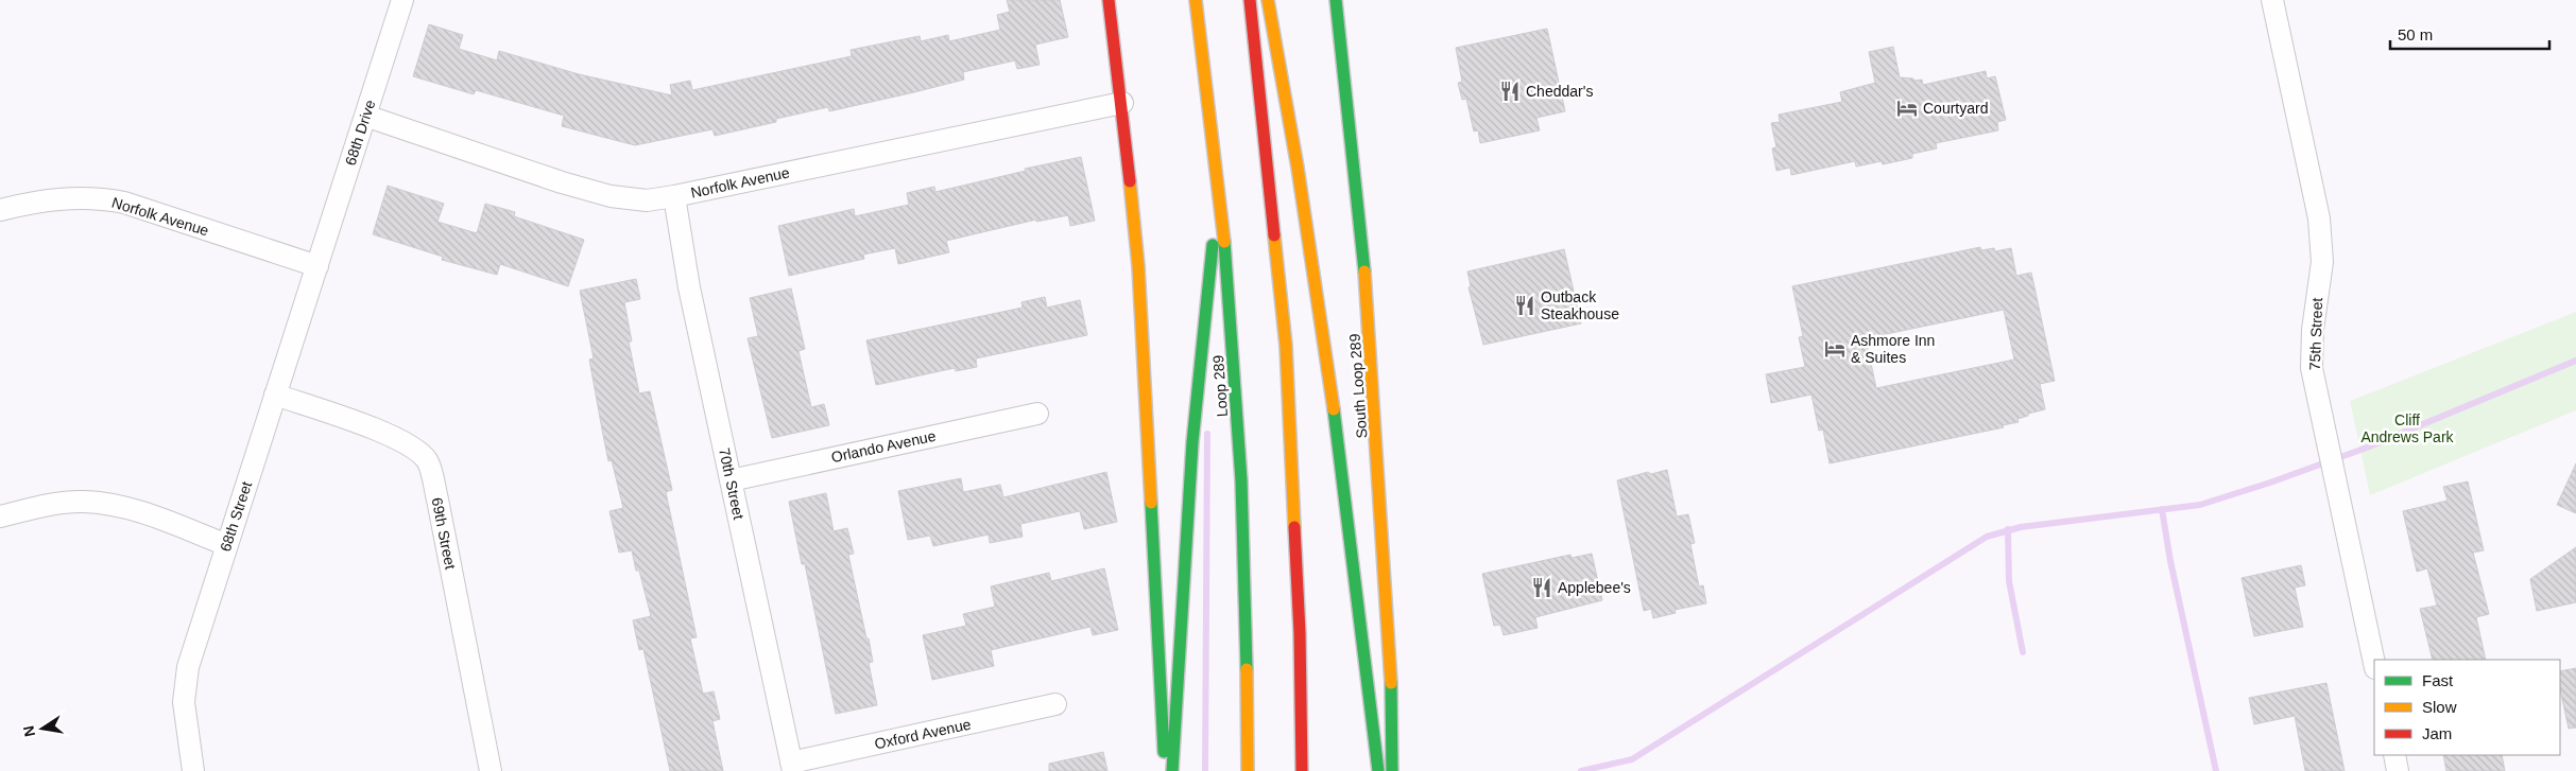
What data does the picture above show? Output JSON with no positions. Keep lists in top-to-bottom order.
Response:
{
  "streets": {
    "main road": ["Loop 289", "South Loop 289"],
    "street": [
      "68th Drive",
      "Norfolk Avenue",
      "75th Street",
      "Orlando Avenue",
      "70th Street",
      "68th Street",
      "69th Street",
      "Oxford Avenue"
    ]
  },
  "crossings": [
    ["68th Drive", "Norfolk Avenue"],
    ["68th Drive", "68th Street"],
    ["Norfolk Avenue", "70th Street"],
    ["Norfolk Avenue", "68th Street"],
    ["Orlando Avenue", "70th Street"],
    ["70th Street", "Oxford Avenue"],
    ["68th Street", "69th Street"]
  ],
  "parks": ["Cliff Andrews Park"],
  "places": {
    "restaurant": ["Cheddar's", "Outback Steakhouse", "Applebee's"],
    "hotel": ["Courtyard", "Ashmore Inn & Suites"]
  },
  "legend": ["Fast", "Slow", "Jam"],
  "scale_bar": "50 m",
  "north": "left"
}
